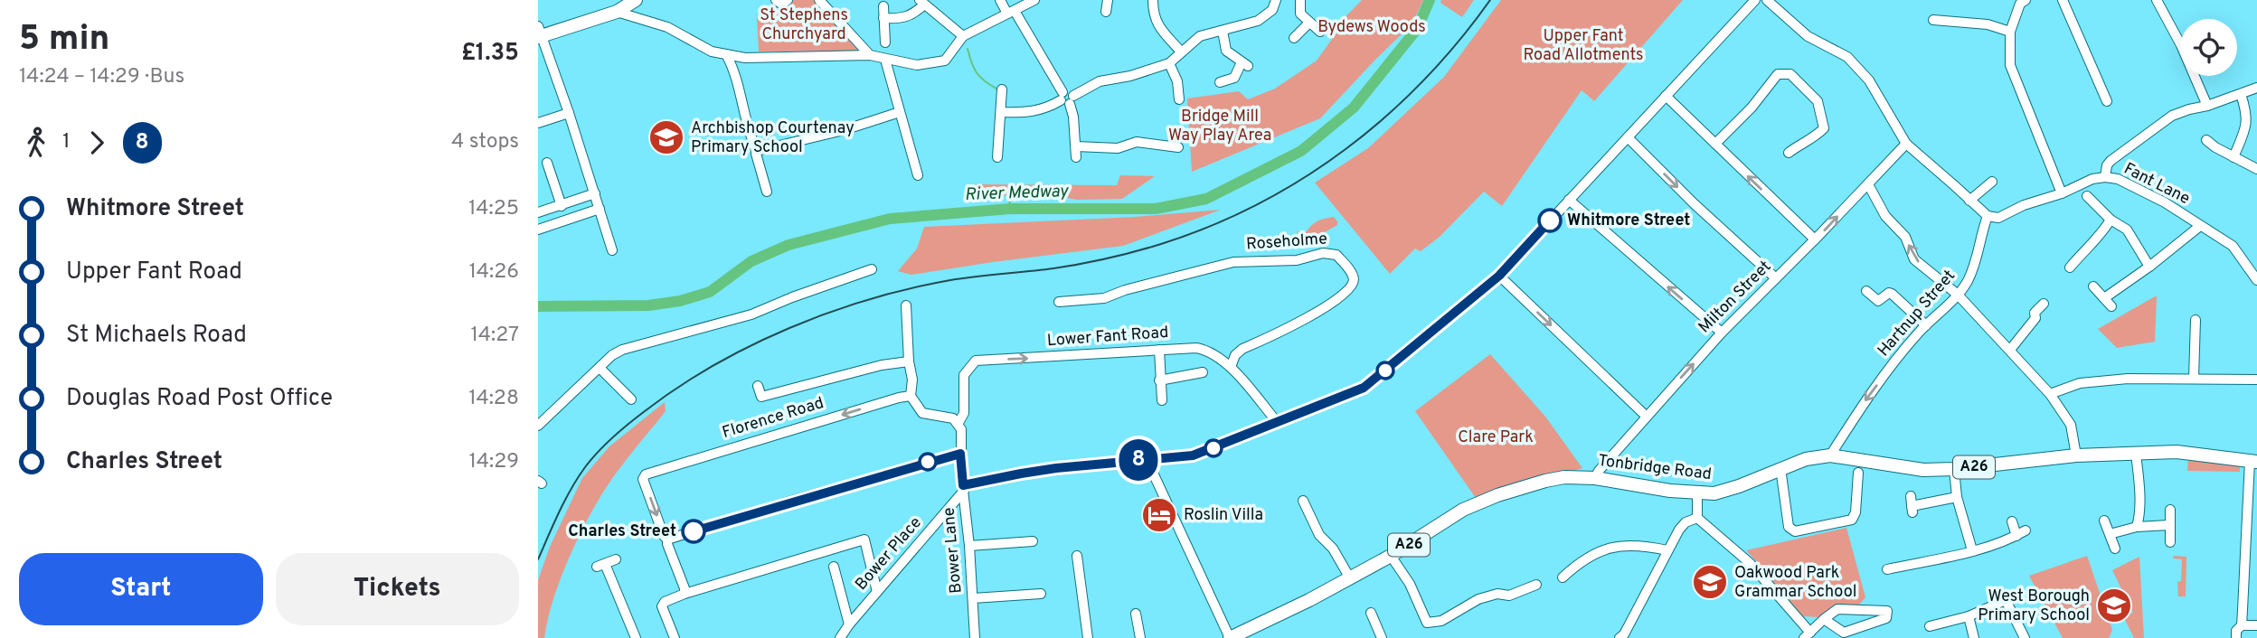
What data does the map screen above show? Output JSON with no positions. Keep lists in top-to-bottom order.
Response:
{
  "streets": {
    "main road": ["A26", "Tonbridge Road"],
    "street": [
      "Fant Lane",
      "Roseholme",
      "Milton Street",
      "Hartnup Street",
      "Lower Fant Road",
      "Florence Road",
      "Bower Lane",
      "Bower Place"
    ]
  },
  "crossings": [
    ["Fant Lane", "Hartnup Street"],
    ["Roseholme", "Lower Fant Road"],
    ["Milton Street", "Tonbridge Road"],
    ["Hartnup Street", "Tonbridge Road"],
    ["Lower Fant Road", "Bower Lane"],
    ["Bower Lane", "Bower Place"]
  ],
  "one_way": ["Milton Street", "Hartnup Street", "Lower Fant Road"],
  "water": ["River Medway"],
  "parks": [
    "St Stephens Churchyard",
    "Bydews Woods",
    "Upper Fant Road Allotments",
    "Bridge Mill Way Play Area",
    "Clare Park"
  ],
  "places": {
    "school or university": ["Archbishop Courtenay Primary School", "Oakwood Park Grammar School", "West Borough Primary School"],
    "other": ["Whitmore Street", "Charles Street"],
    "hotel": ["Roslin Villa"]
  },
  "lines": ["bus line 8"],
  "page": {
    "heading": ["5 min", "14:24 – 14:29 · Bus", "£1.35"],
    "on_map": "8",
    "legs": ["1", "8", "4 stops"],
    "list": [
      {
        "name": "Whitmore Street",
        "value": "14:25"
      },
      {
        "name": "Upper Fant Road",
        "value": "14:26"
      },
      {
        "name": "St Michaels Road",
        "value": "14:27"
      },
      {
        "name": "Douglas Road Post Office",
        "value": "14:28"
      },
      {
        "name": "Charles Street",
        "value": "14:29"
      }
    ],
    "buttons": ["Start", "Tickets"]
  }
}
